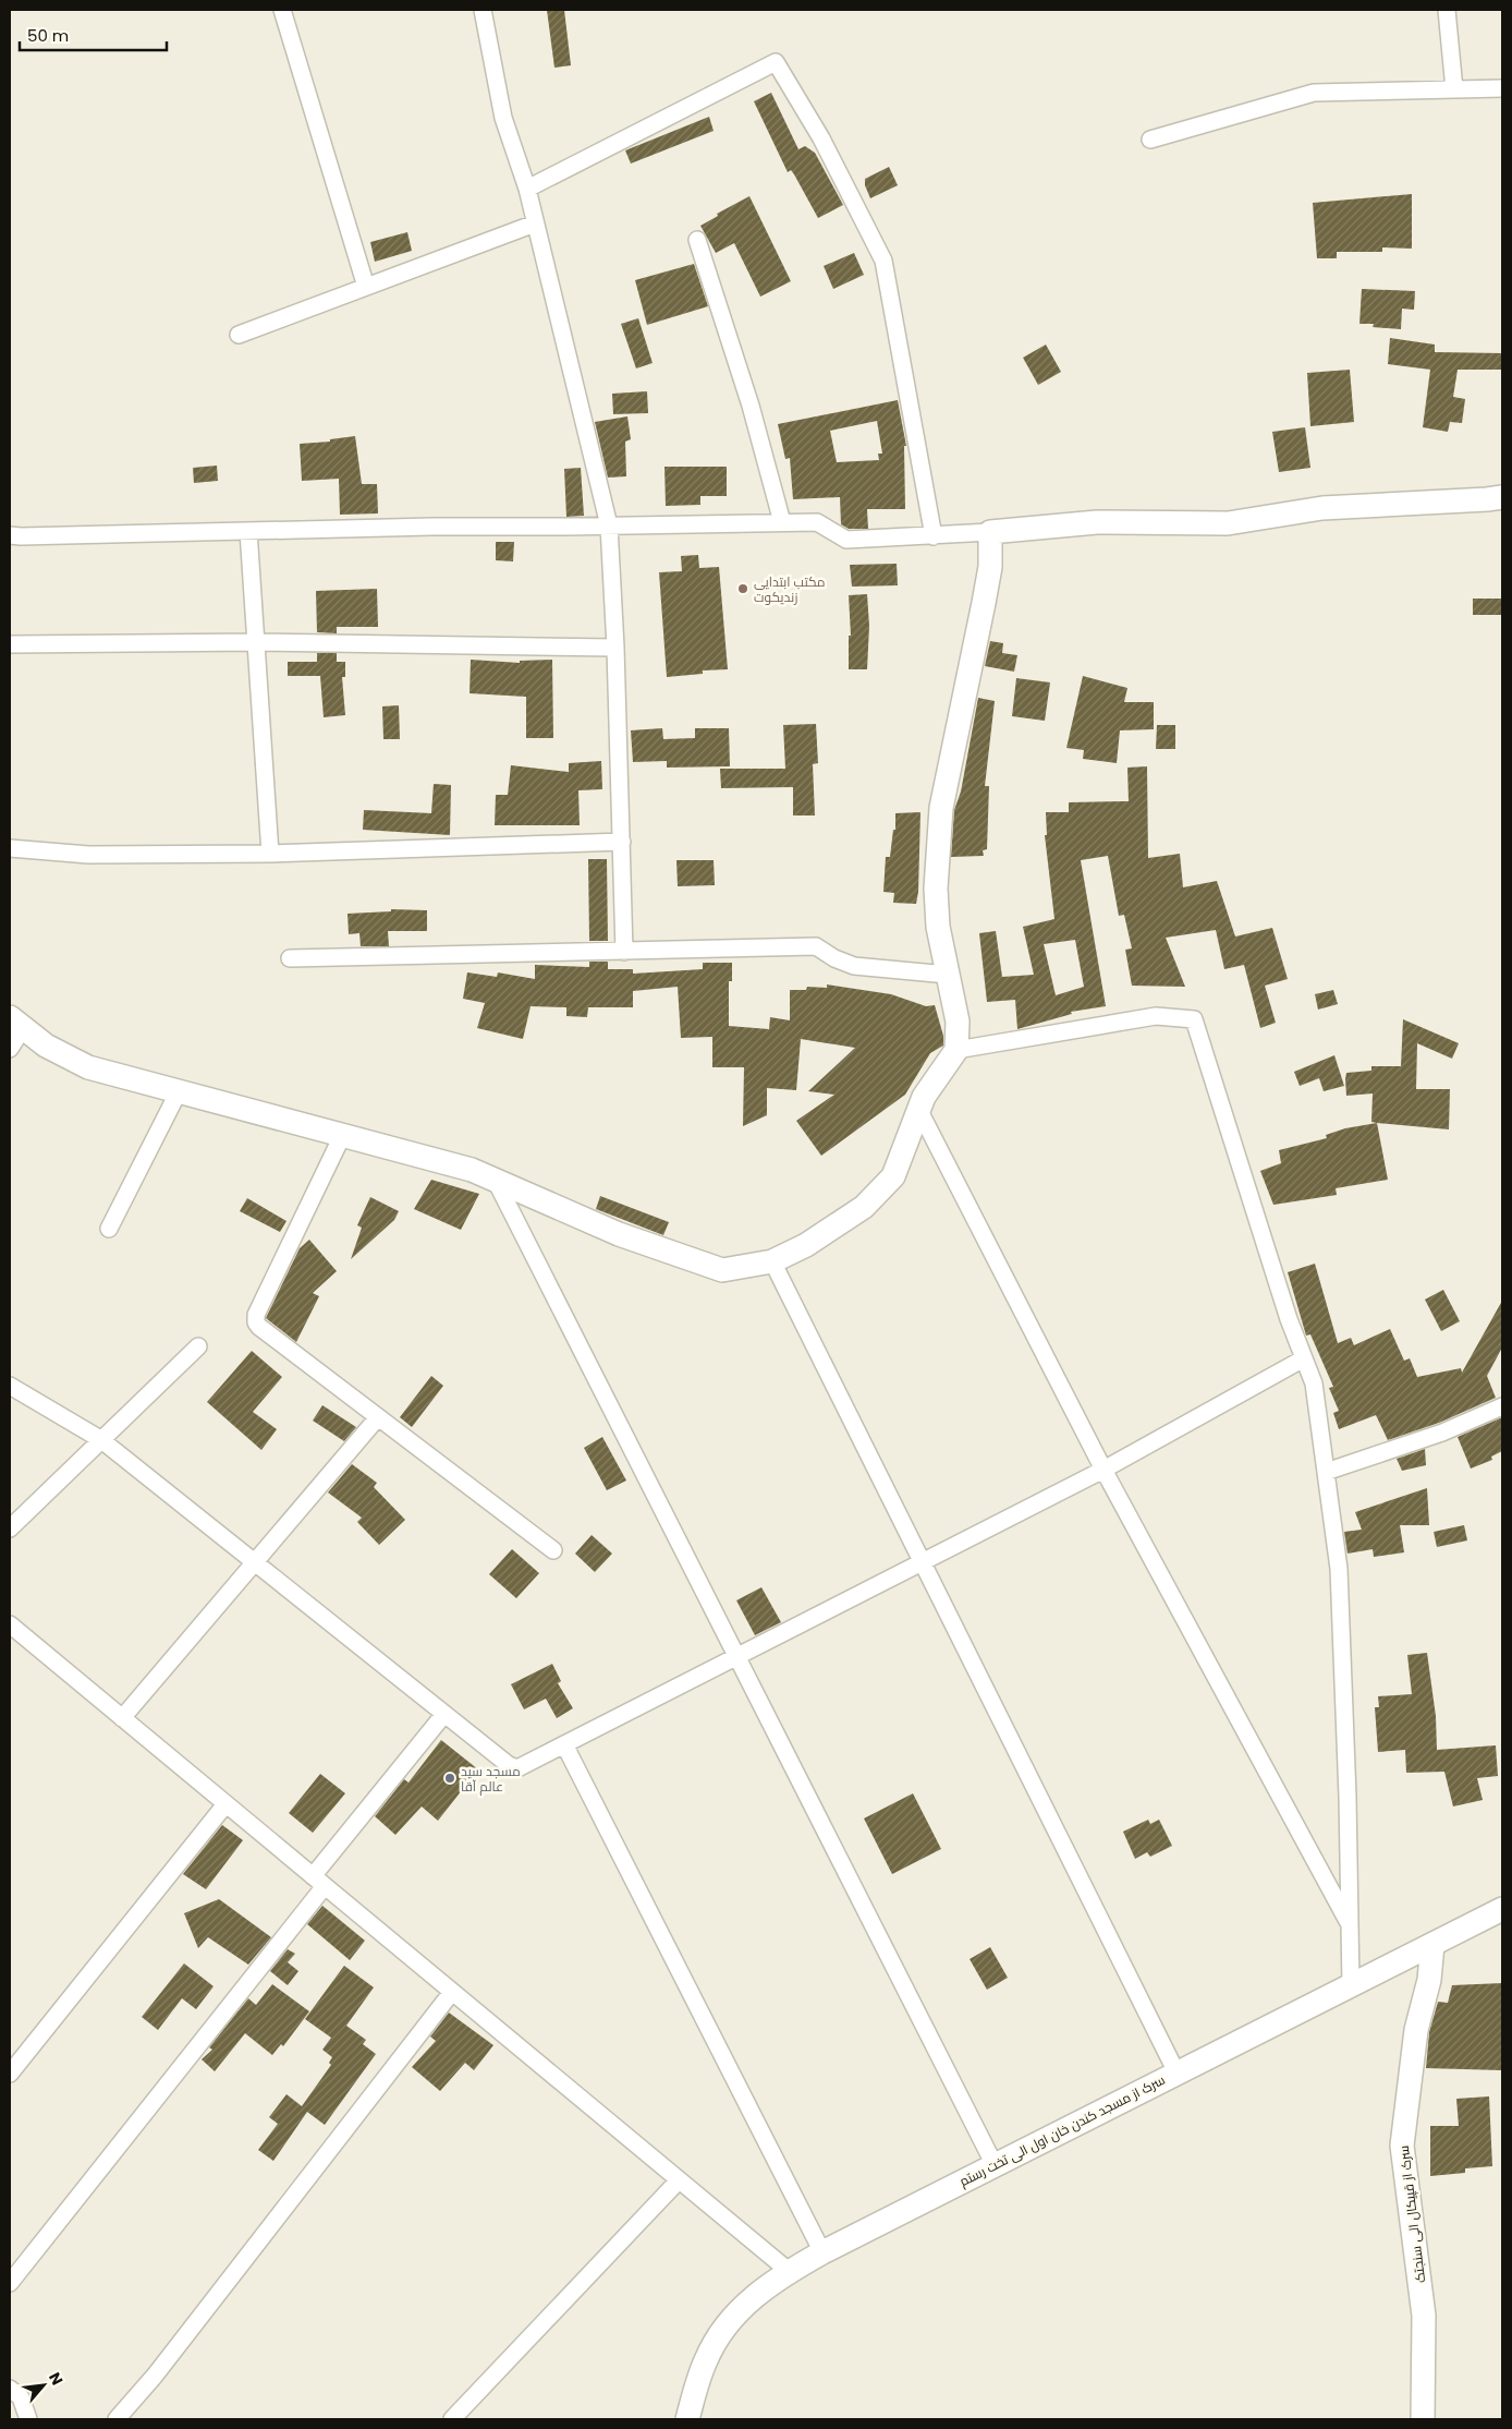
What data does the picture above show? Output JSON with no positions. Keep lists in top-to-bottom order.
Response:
{
  "streets": {
    "street": ["سرک از مسجد کندن خان اول الی تخت رستم", "سرک از قپیکال الی سنجتک"]
  },
  "crossings": [
    ["سرک از مسجد کندن خان اول الی تخت رستم", "سرک از قپیکال الی سنجتک"]
  ],
  "places": ["مکتب ابتدایی زندیکوت", "مسجد سید عالم آقا"],
  "scale_bar": "50 m",
  "north": "top right"
}
